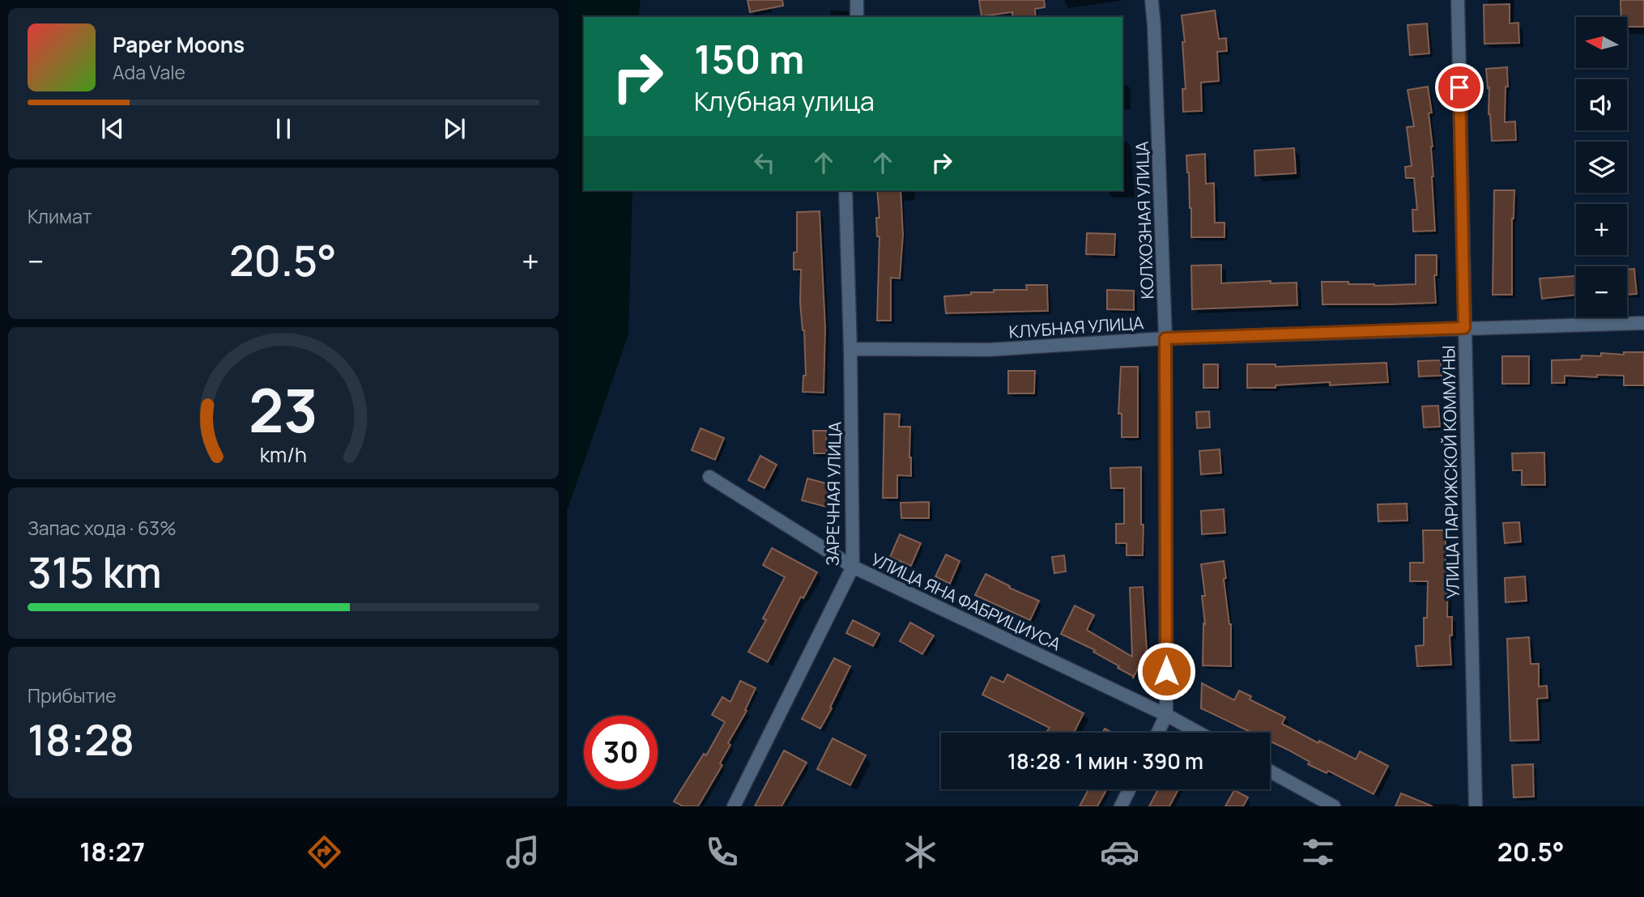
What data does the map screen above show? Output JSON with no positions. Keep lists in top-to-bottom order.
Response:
{
  "streets": {
    "street": [
      "КОЛХОЗНАЯ УЛИЦА",
      "КЛУБНАЯ УЛИЦА",
      "УЛИЦА ПАРИЖСКОЙ КОММУНЫ",
      "ЗАРЕЧНАЯ УЛИЦА",
      "УЛИЦА ЯНА ФАБРИЦИУСА"
    ]
  },
  "crossings": [
    ["КОЛХОЗНАЯ УЛИЦА", "КЛУБНАЯ УЛИЦА"],
    ["КОЛХОЗНАЯ УЛИЦА", "УЛИЦА ЯНА ФАБРИЦИУСА"],
    ["КЛУБНАЯ УЛИЦА", "УЛИЦА ПАРИЖСКОЙ КОММУНЫ"],
    ["КЛУБНАЯ УЛИЦА", "ЗАРЕЧНАЯ УЛИЦА"],
    ["ЗАРЕЧНАЯ УЛИЦА", "УЛИЦА ЯНА ФАБРИЦИУСА"]
  ],
  "north": "left",
  "page": {
    "map_buttons": ["+", "−"],
    "turn": ["150 m", "Клубная улица"],
    "song": ["Paper Moons", "Ada Vale"],
    "tile": [
      "Климат",
      ["Запас хода · 63%", "315 km"],
      ["Прибытие", "18:28"]
    ],
    "heat": ["−", "20.5°", "+"],
    "limit": "30",
    "trip": "18:28 · 1 мин · 390 m",
    "tabs": ["18:27", "20.5°"],
    "gauge": ["23", "km/h"]
  }
}
